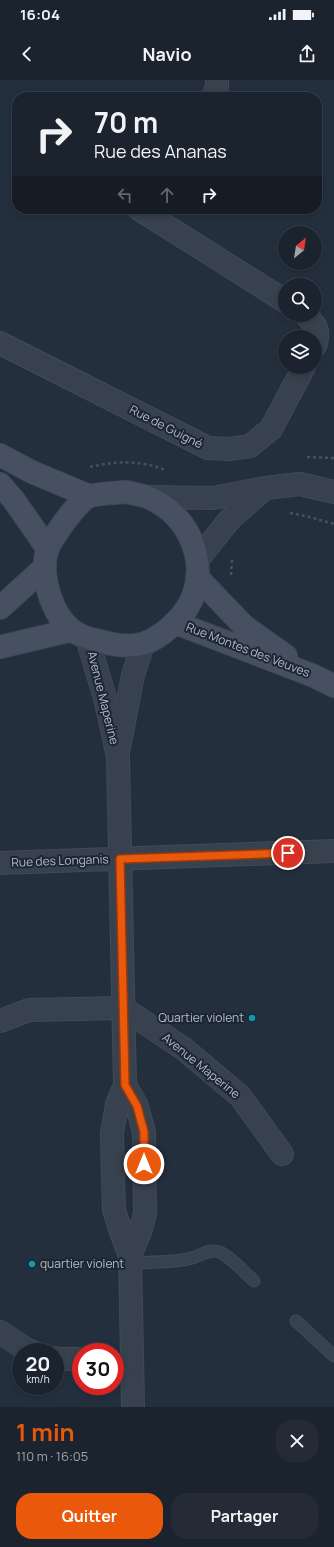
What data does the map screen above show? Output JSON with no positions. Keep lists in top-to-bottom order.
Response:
{
  "streets": {
    "main road": ["Rue Montes des Veuves"],
    "street": ["Rue de Guigné", "Avenue Maperine", "Rue des Longanis"]
  },
  "crossings": [
    ["Avenue Maperine", "Rue des Longanis"]
  ],
  "places": ["Quartier violent", "quartier violent"],
  "north": "top right",
  "page": {
    "status": "16:04",
    "header": "Navio",
    "turn": ["70 m", "Rue des Ananas"],
    "speed": "20 km/h",
    "limit": "30",
    "heading": ["1 min", "110 m · 16:05"],
    "buttons": ["Quitter", "Partager"]
  }
}
